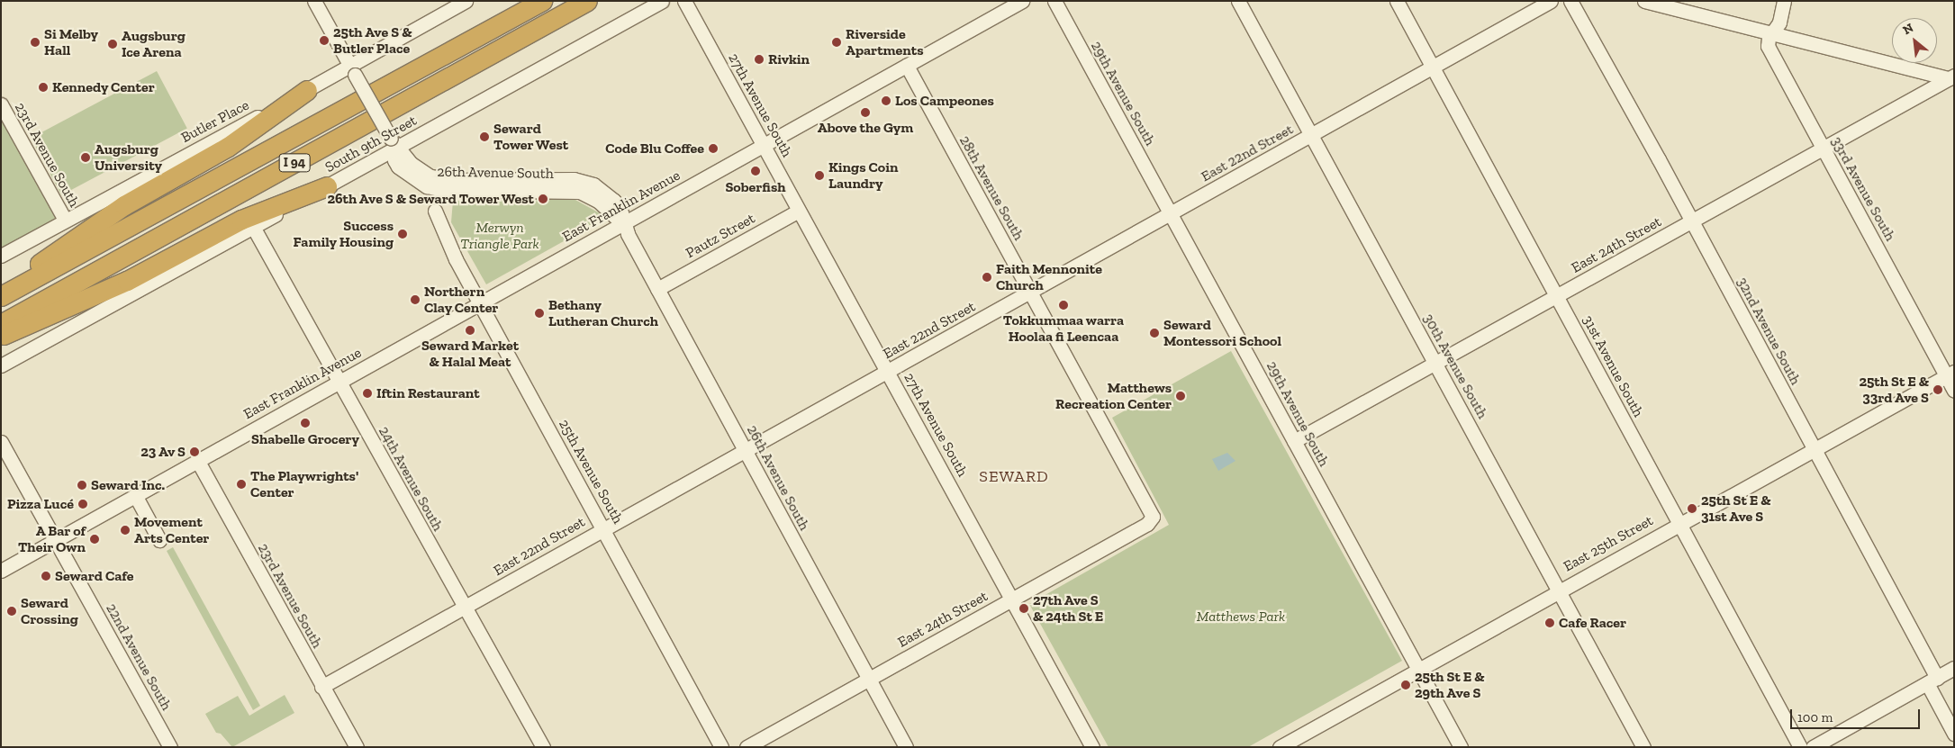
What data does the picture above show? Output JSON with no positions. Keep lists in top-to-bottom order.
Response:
{
  "streets": {
    "highway": ["I 94"],
    "street": [
      "29th Avenue South",
      "27th Avenue South",
      "Butler Place",
      "South 9th Street",
      "East 22nd Street",
      "23rd Avenue South",
      "26th Avenue South",
      "28th Avenue South",
      "33rd Avenue South",
      "East Franklin Avenue",
      "Pautz Street",
      "East 24th Street",
      "32nd Avenue South",
      "30th Avenue South",
      "31st Avenue South",
      "25th Avenue South",
      "24th Avenue South",
      "East 25th Street",
      "22nd Avenue South"
    ]
  },
  "crossings": [
    ["29th Avenue South", "East 22nd Street"],
    ["29th Avenue South", "East 24th Street"],
    ["29th Avenue South", "East 25th Street"],
    ["27th Avenue South", "East 22nd Street"],
    ["27th Avenue South", "East Franklin Avenue"],
    ["27th Avenue South", "Pautz Street"],
    ["27th Avenue South", "East 24th Street"],
    ["Butler Place", "23rd Avenue South"],
    ["South 9th Street", "26th Avenue South"],
    ["South 9th Street", "24th Avenue South"],
    ["East 22nd Street", "23rd Avenue South"],
    ["East 22nd Street", "26th Avenue South"],
    ["East 22nd Street", "28th Avenue South"],
    ["East 22nd Street", "30th Avenue South"],
    ["East 22nd Street", "31st Avenue South"],
    ["East 22nd Street", "25th Avenue South"],
    ["East 22nd Street", "24th Avenue South"],
    ["23rd Avenue South", "East Franklin Avenue"],
    ["26th Avenue South", "East Franklin Avenue"],
    ["26th Avenue South", "Pautz Street"],
    ["26th Avenue South", "East 24th Street"],
    ["28th Avenue South", "East Franklin Avenue"],
    ["28th Avenue South", "East 24th Street"],
    ["33rd Avenue South", "East 24th Street"],
    ["33rd Avenue South", "East 25th Street"],
    ["East Franklin Avenue", "25th Avenue South"],
    ["East Franklin Avenue", "24th Avenue South"],
    ["East Franklin Avenue", "22nd Avenue South"],
    ["East 24th Street", "32nd Avenue South"],
    ["East 24th Street", "30th Avenue South"],
    ["East 24th Street", "31st Avenue South"],
    ["32nd Avenue South", "East 25th Street"],
    ["30th Avenue South", "East 25th Street"],
    ["31st Avenue South", "East 25th Street"]
  ],
  "districts": ["SEWARD"],
  "parks": ["Merwyn Triangle Park", "Matthews Park"],
  "places": [
    "25th Ave S & Butler Place",
    "Si Melby Hall",
    "Riverside Apartments",
    "Augsburg Ice Arena",
    "Rivkin",
    "Kennedy Center",
    "Los Campeones",
    "Above the Gym",
    "Seward Tower West",
    "Code Blu Coffee",
    "Augsburg University",
    "Soberfish",
    "Kings Coin Laundry",
    "26th Ave S & Seward Tower West",
    "Success Family Housing",
    "Faith Mennonite Church",
    "Northern Clay Center",
    "Tokkummaa warra Hoolaa fi Leencaa",
    "Bethany Lutheran Church",
    "Seward Market & Halal Meat",
    "Seward Montessori School",
    "25th St E & 33rd Ave S",
    "Iftin Restaurant",
    "Matthews Recreation Center",
    "Shabelle Grocery",
    "23 Av S",
    "The Playwrights' Center",
    "Seward Inc.",
    "Pizza Lucé",
    "25th St E & 31st Ave S",
    "Movement Arts Center",
    "A Bar of Their Own",
    "Seward Cafe",
    "27th Ave S & 24th St E",
    "Seward Crossing",
    "Cafe Racer",
    "25th St E & 29th Ave S"
  ],
  "scale_bar": "100 m",
  "north": "top left"
}
